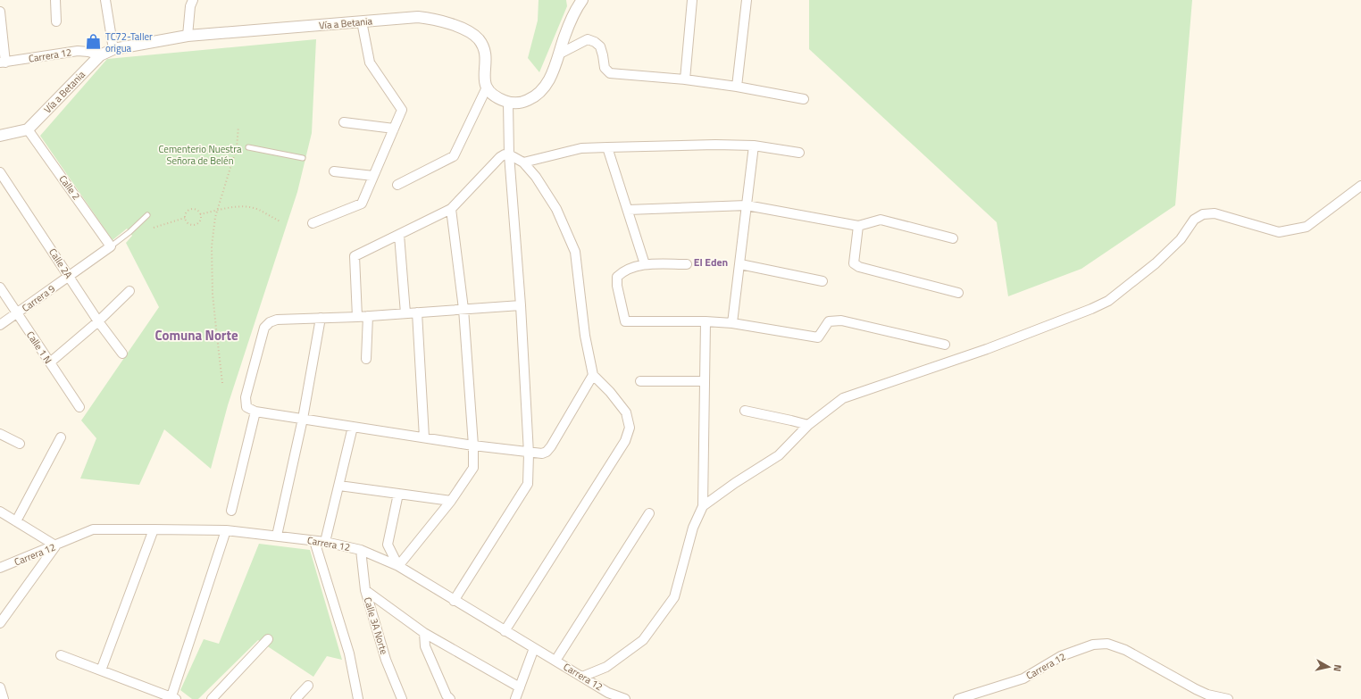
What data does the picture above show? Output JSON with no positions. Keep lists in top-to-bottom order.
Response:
{
  "streets": {
    "street": [
      "Vía a Betania",
      "Carrera 12",
      "Calle 2",
      "Calle 2A",
      "Carrera 9",
      "Calle 1 N",
      "Calle 3A Norte"
    ]
  },
  "crossings": [
    ["Vía a Betania", "Carrera 12"],
    ["Vía a Betania", "Calle 2"],
    ["Carrera 12", "Calle 3A Norte"],
    ["Calle 2", "Carrera 9"],
    ["Calle 2A", "Carrera 9"],
    ["Carrera 9", "Calle 1 N"]
  ],
  "districts": ["El Eden", "Comuna Norte"],
  "parks": ["Cementerio Nuestra Señora de Belén"],
  "places": {
    "shop": ["TC72-Taller origua"]
  },
  "north": "right"
}
